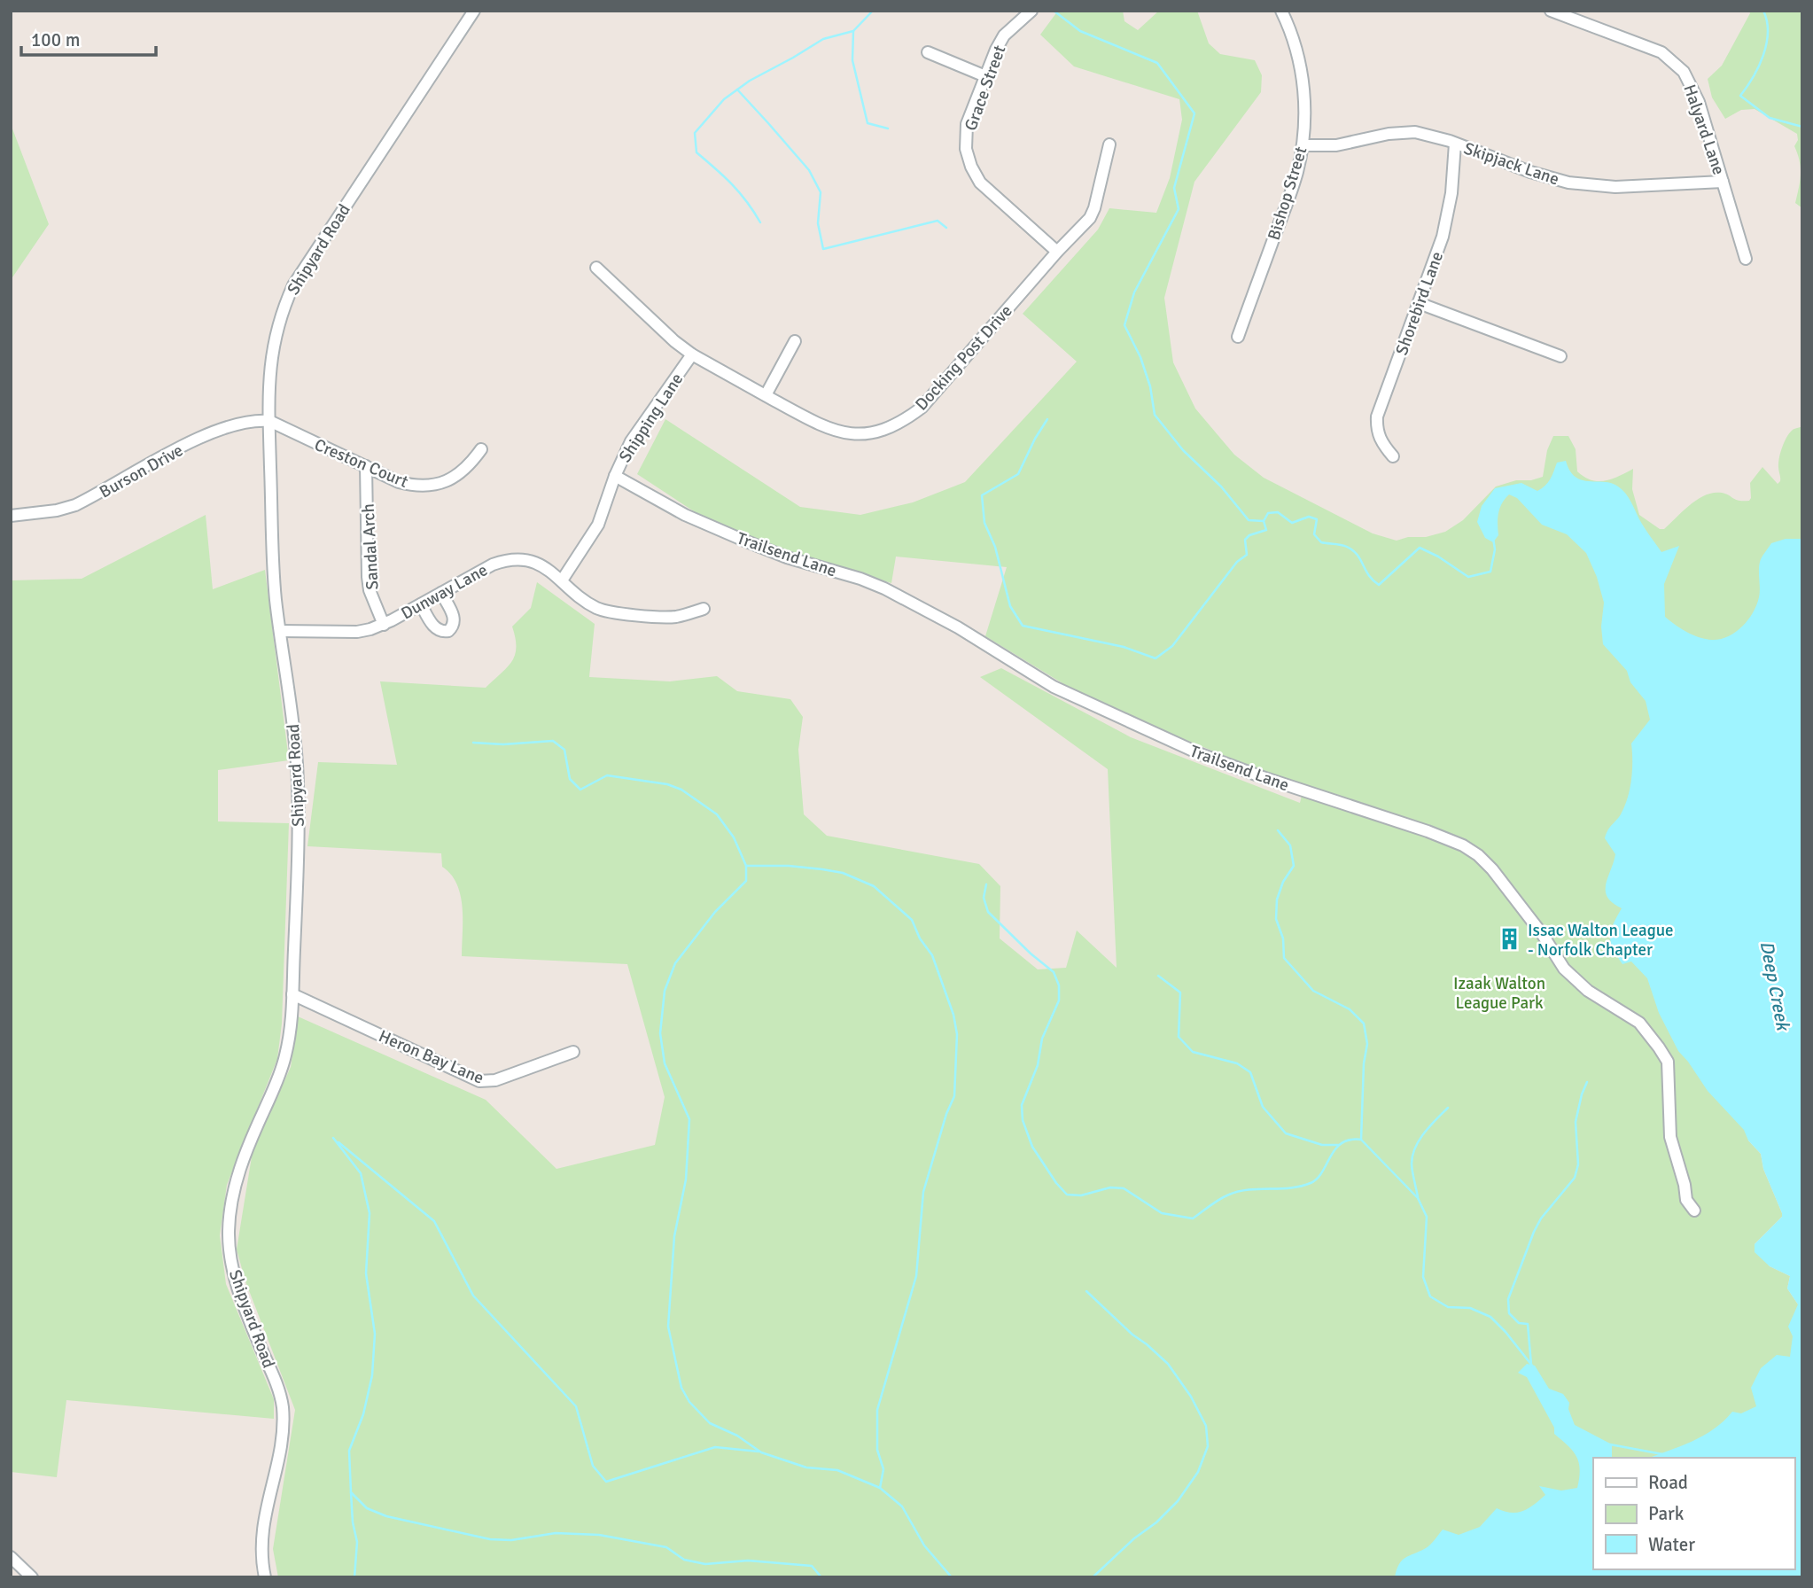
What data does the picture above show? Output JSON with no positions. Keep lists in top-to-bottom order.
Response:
{
  "streets": {
    "street": [
      "Grace Street",
      "Halyard Lane",
      "Skipjack Lane",
      "Bishop Street",
      "Shipyard Road",
      "Shorebird Lane",
      "Docking Post Drive",
      "Shipping Lane",
      "Creston Court",
      "Burson Drive",
      "Sandal Arch",
      "Trailsend Lane",
      "Dunway Lane",
      "Heron Bay Lane"
    ]
  },
  "crossings": [
    ["Grace Street", "Docking Post Drive"],
    ["Halyard Lane", "Skipjack Lane"],
    ["Skipjack Lane", "Bishop Street"],
    ["Skipjack Lane", "Shorebird Lane"],
    ["Shipyard Road", "Creston Court"],
    ["Shipyard Road", "Burson Drive"],
    ["Shipyard Road", "Dunway Lane"],
    ["Shipyard Road", "Heron Bay Lane"],
    ["Docking Post Drive", "Shipping Lane"],
    ["Shipping Lane", "Trailsend Lane"],
    ["Shipping Lane", "Dunway Lane"],
    ["Creston Court", "Burson Drive"],
    ["Creston Court", "Sandal Arch"],
    ["Sandal Arch", "Dunway Lane"]
  ],
  "water": ["Deep Creek"],
  "parks": ["Izaak Walton League Park"],
  "places": {
    "building": ["Issac Walton League - Norfolk Chapter"]
  },
  "legend": ["Road", "Park", "Water"],
  "scale_bar": "100 m"
}
